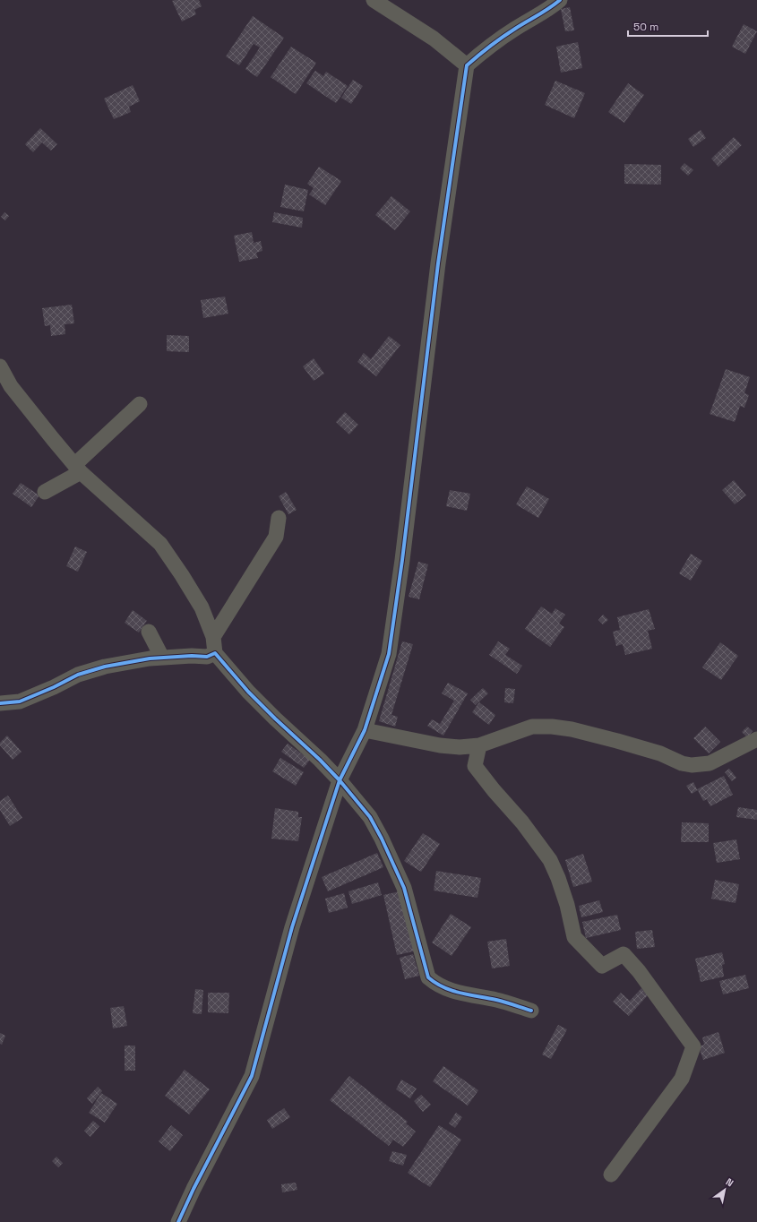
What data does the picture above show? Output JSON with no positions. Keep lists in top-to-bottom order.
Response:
{
  "scale_bar": "50 m",
  "north": "top right"
}
